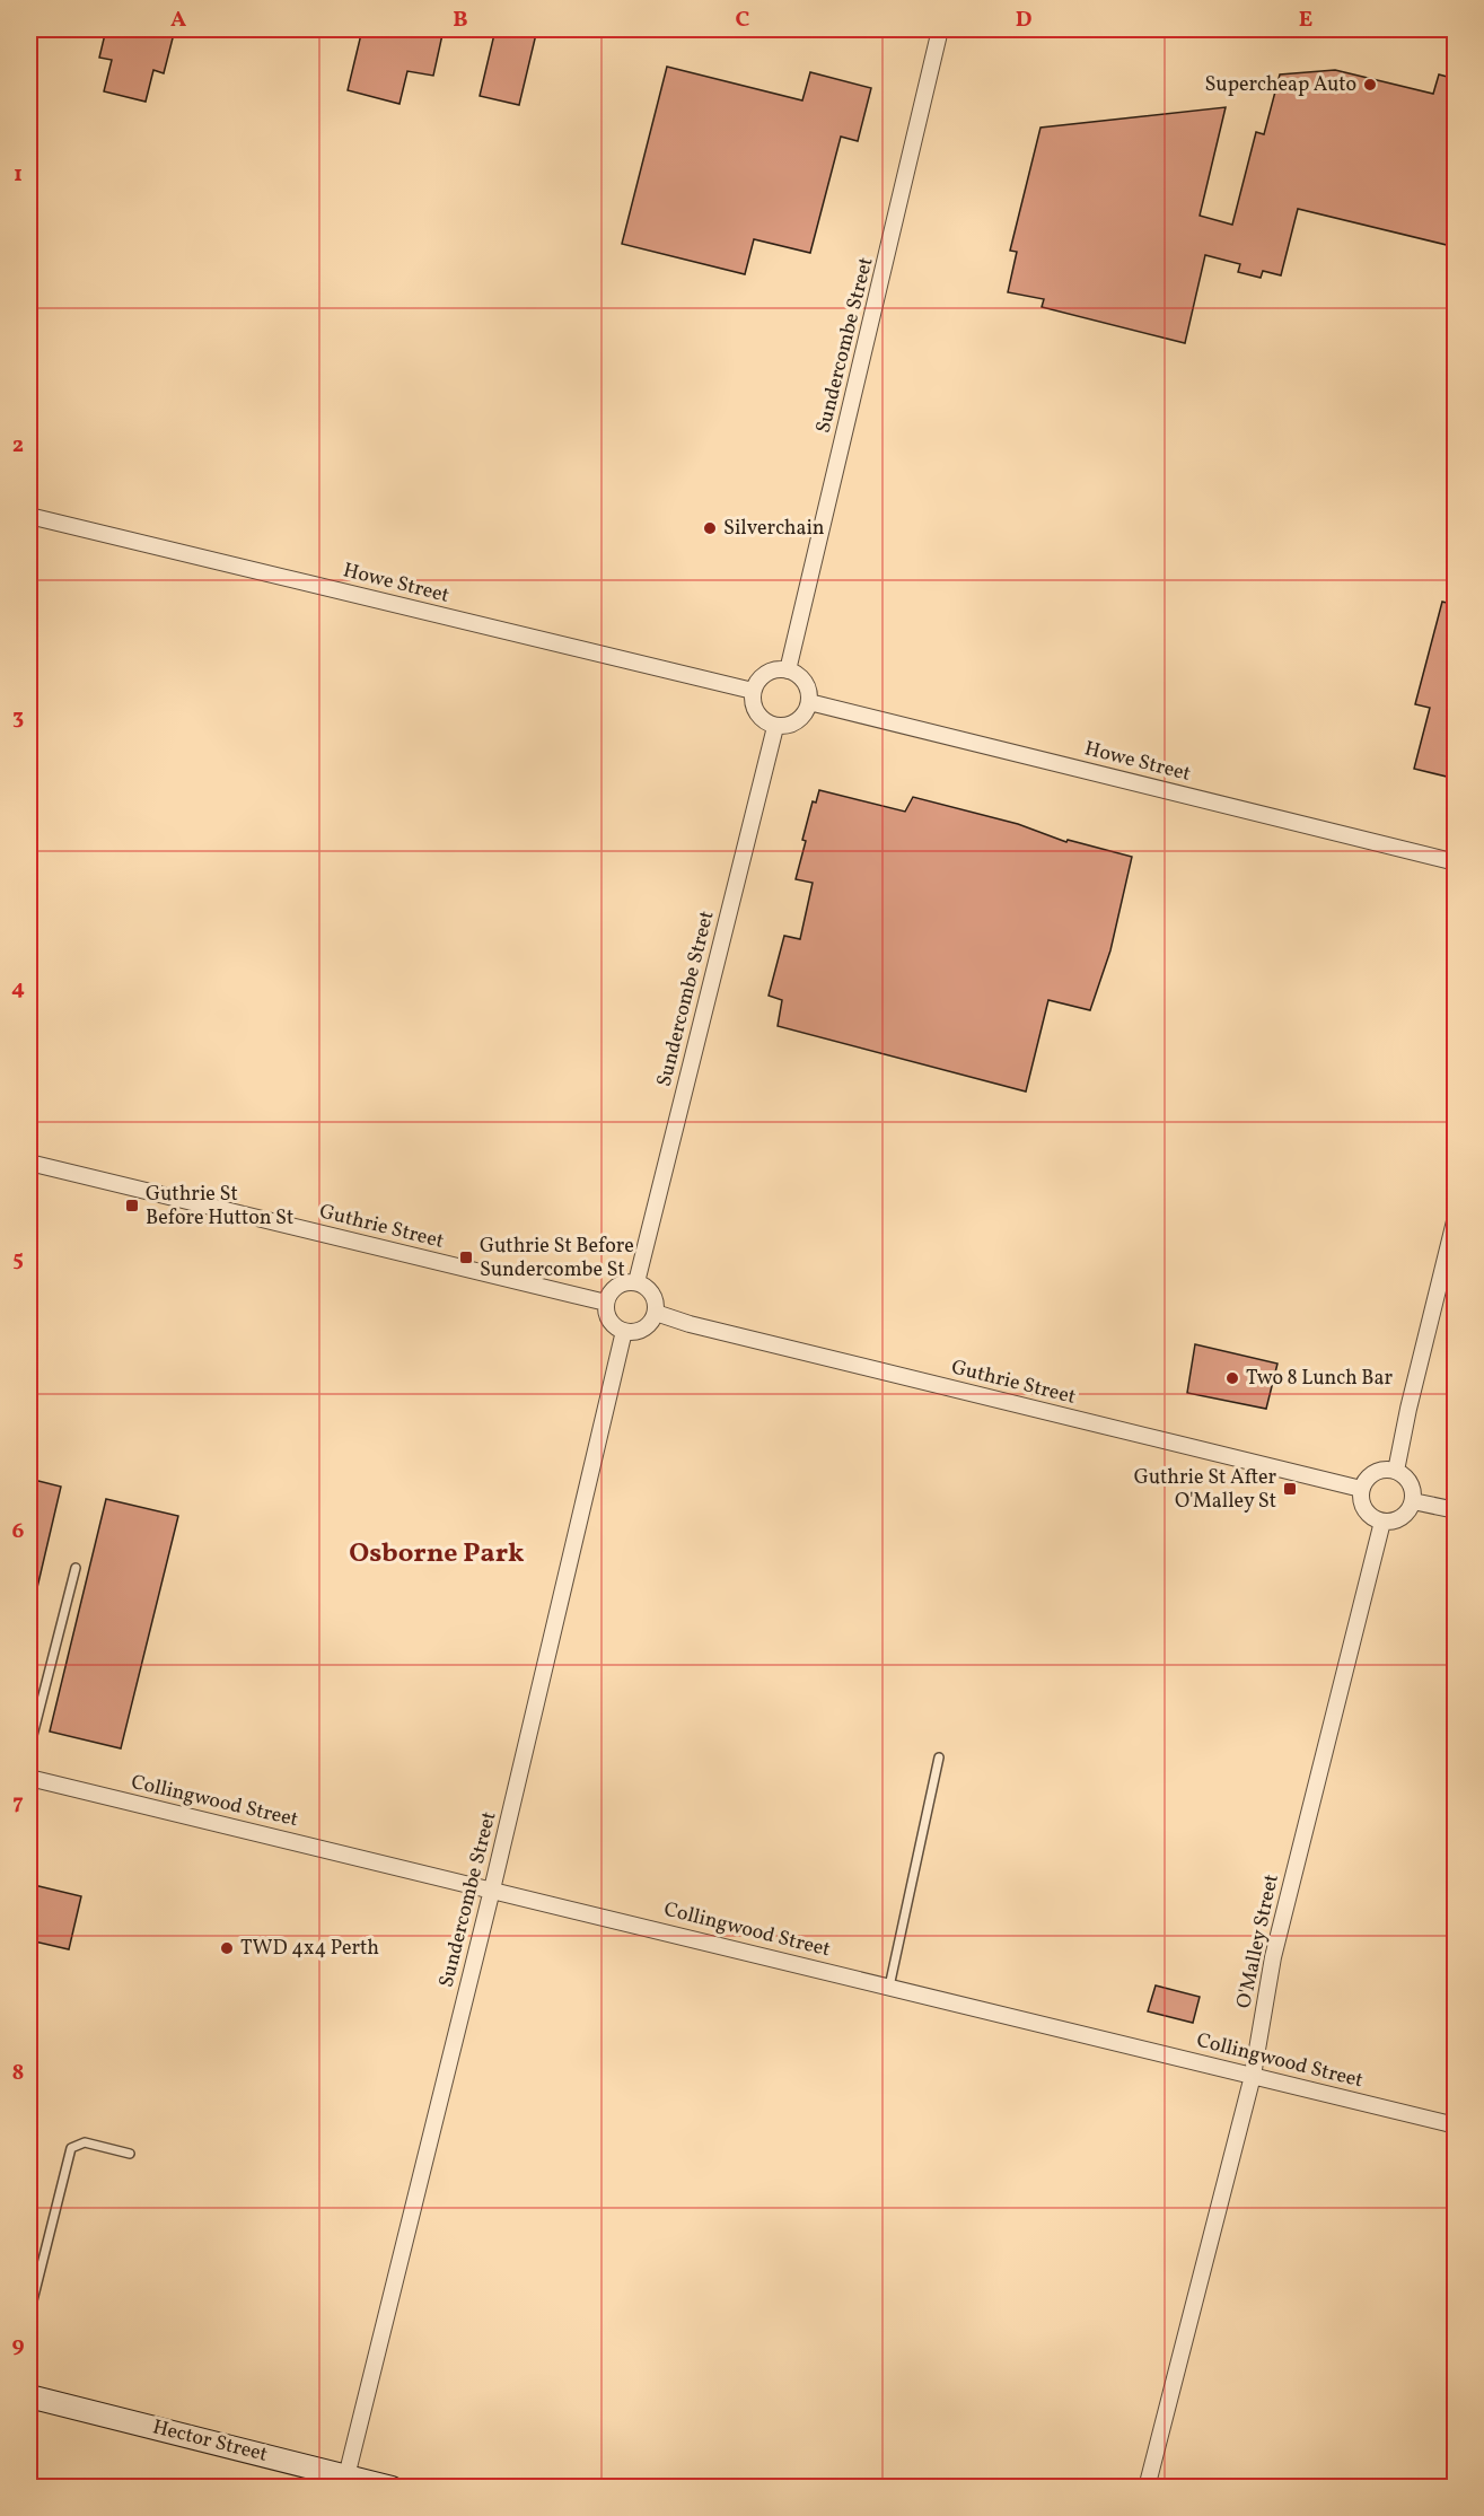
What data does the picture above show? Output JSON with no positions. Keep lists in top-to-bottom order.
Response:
{
  "streets": {
    "main road": ["Hector Street"],
    "street": [
      "Sundercombe Street",
      "Howe Street",
      "Guthrie Street",
      "Collingwood Street",
      "O'Malley Street"
    ]
  },
  "crossings": [
    ["Sundercombe Street", "Howe Street"],
    ["Sundercombe Street", "Guthrie Street"],
    ["Sundercombe Street", "Collingwood Street"],
    ["Sundercombe Street", "Hector Street"],
    ["Guthrie Street", "O'Malley Street"],
    ["Collingwood Street", "O'Malley Street"]
  ],
  "districts": ["Osborne Park"],
  "places": {
    "other": [
      "Supercheap Auto",
      "Silverchain",
      "Two 8 Lunch Bar",
      "TWD 4x4 Perth"
    ],
    "transit": ["Guthrie St Before Hutton St", "Guthrie St Before Sundercombe St", "Guthrie St After O'Malley St"]
  },
  "grid": {
    "columns": [
      "A",
      "B",
      "C",
      "D",
      "E"
    ],
    "rows": [
      "1",
      "2",
      "3",
      "4",
      "5",
      "6",
      "7",
      "8",
      "9"
    ]
  }
}
